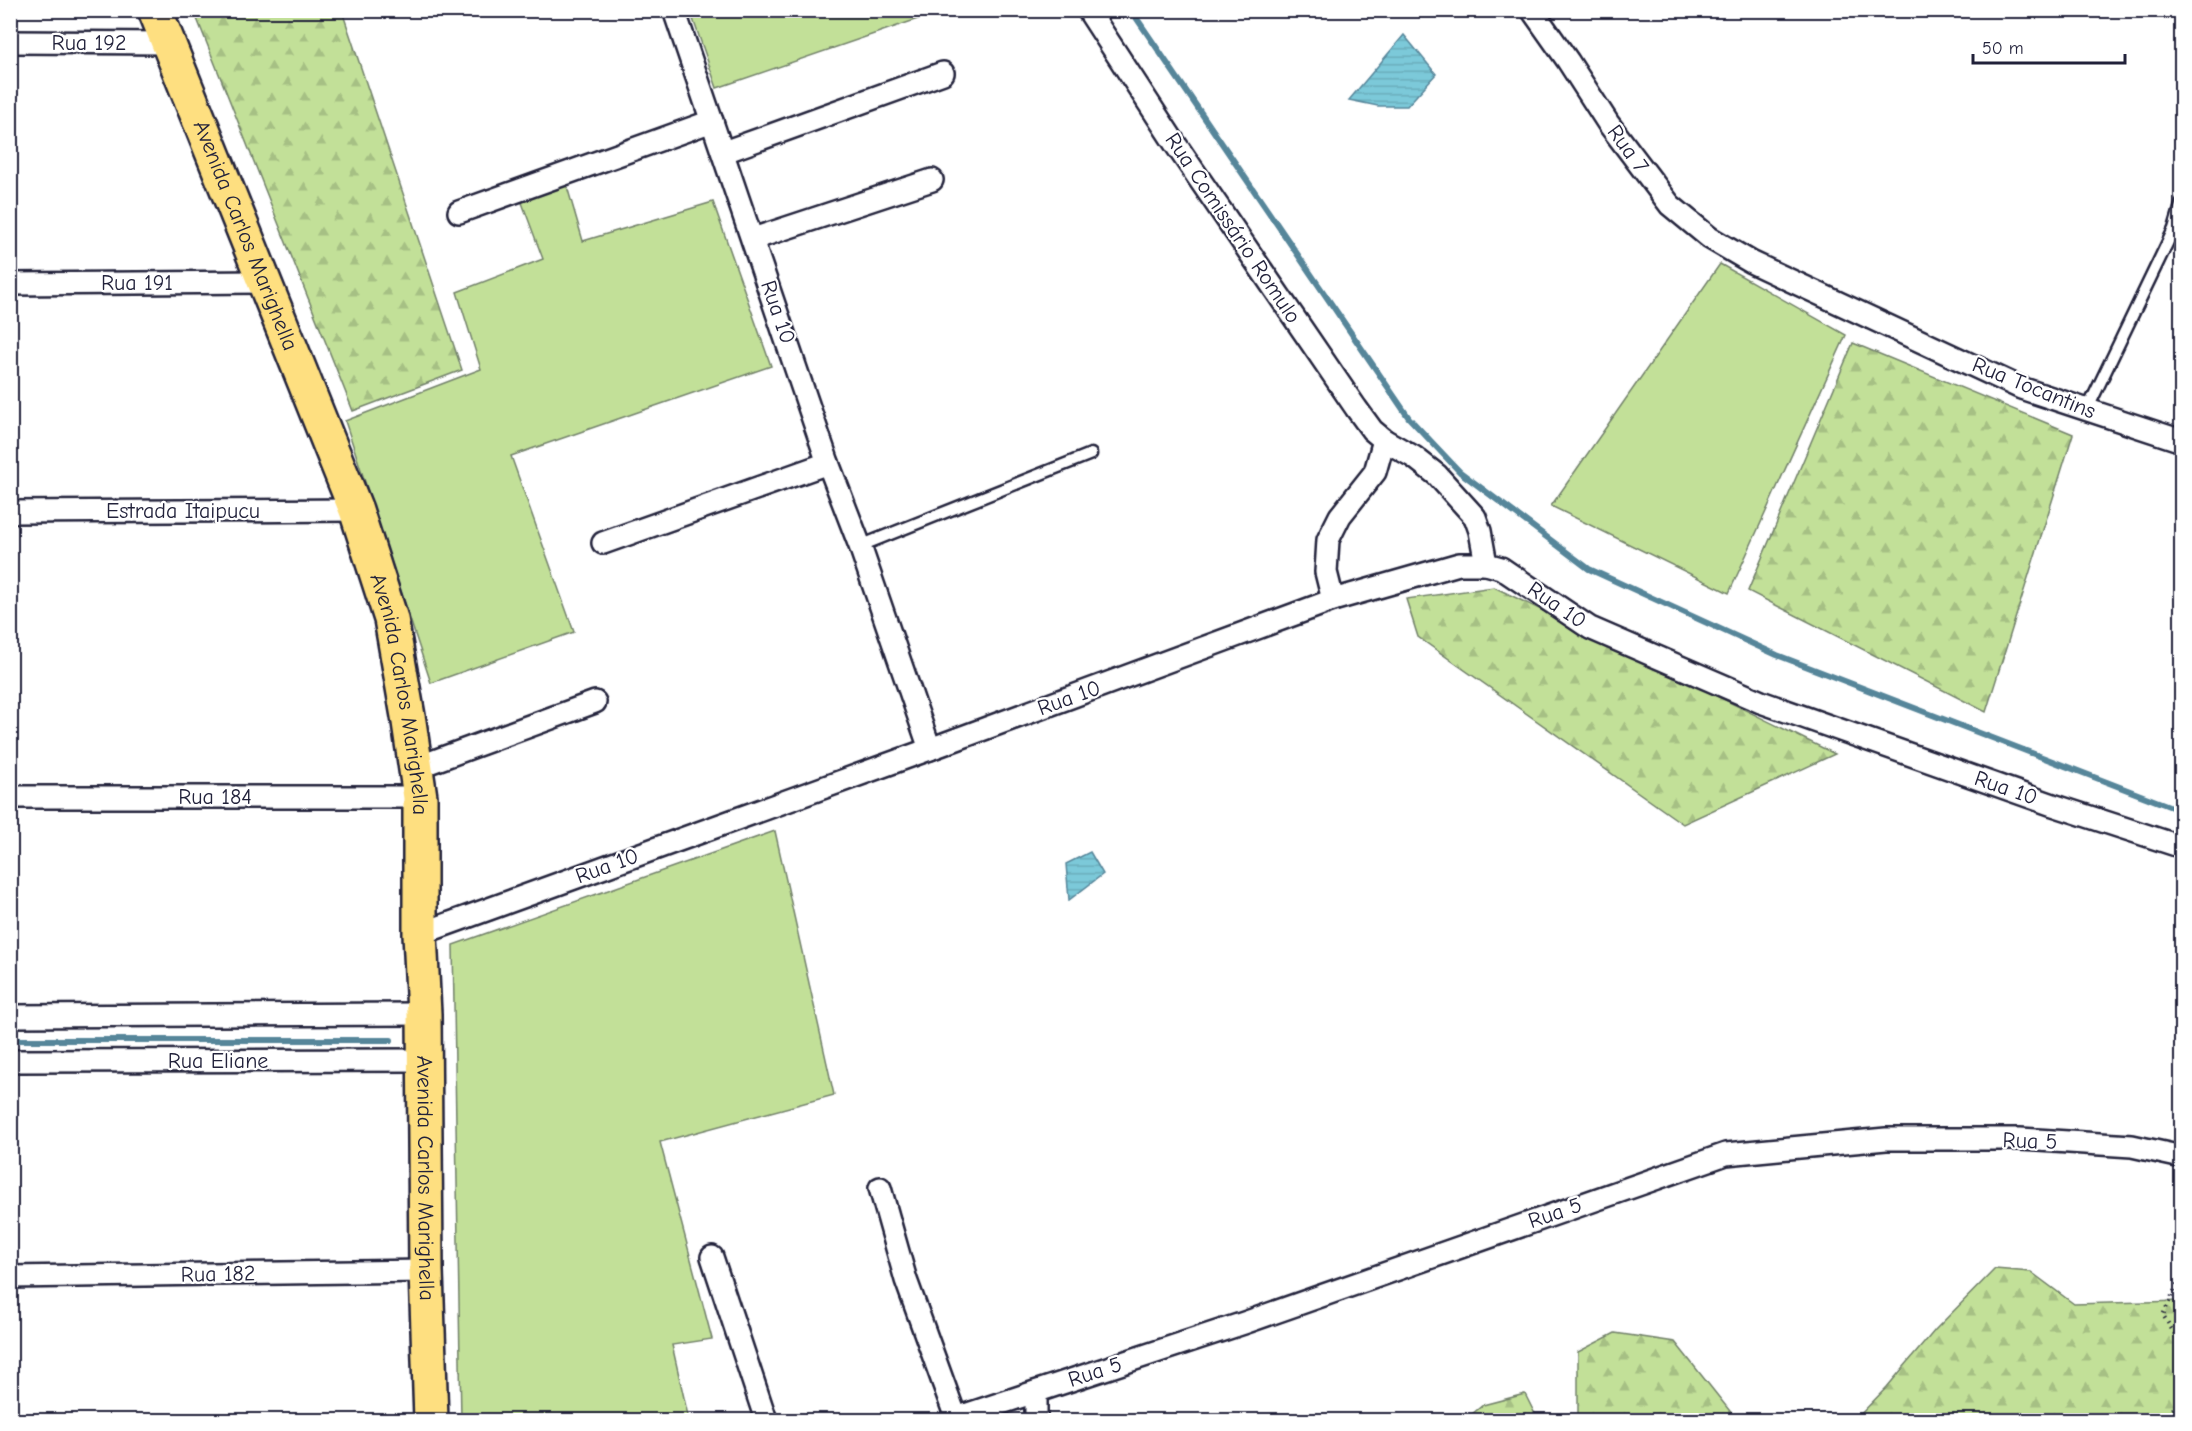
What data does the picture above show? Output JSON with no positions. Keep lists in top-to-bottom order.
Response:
{
  "streets": {
    "main road": ["Avenida Carlos Marighella"],
    "street": [
      "Rua 192",
      "Rua 7",
      "Rua Comissário Romulo",
      "Rua 191",
      "Rua 10",
      "Rua Tocantins",
      "Estrada Itaipucu",
      "Rua 184",
      "Rua Eliane",
      "Rua 5",
      "Rua 182"
    ]
  },
  "crossings": [
    ["Rua 192", "Avenida Carlos Marighella"],
    ["Rua 7", "Rua Tocantins"],
    ["Rua Comissário Romulo", "Rua 10"],
    ["Avenida Carlos Marighella", "Rua 191"],
    ["Avenida Carlos Marighella", "Rua 10"],
    ["Avenida Carlos Marighella", "Estrada Itaipucu"],
    ["Avenida Carlos Marighella", "Rua 184"],
    ["Avenida Carlos Marighella", "Rua Eliane"],
    ["Avenida Carlos Marighella", "Rua 182"]
  ],
  "scale_bar": "50 m"
}
